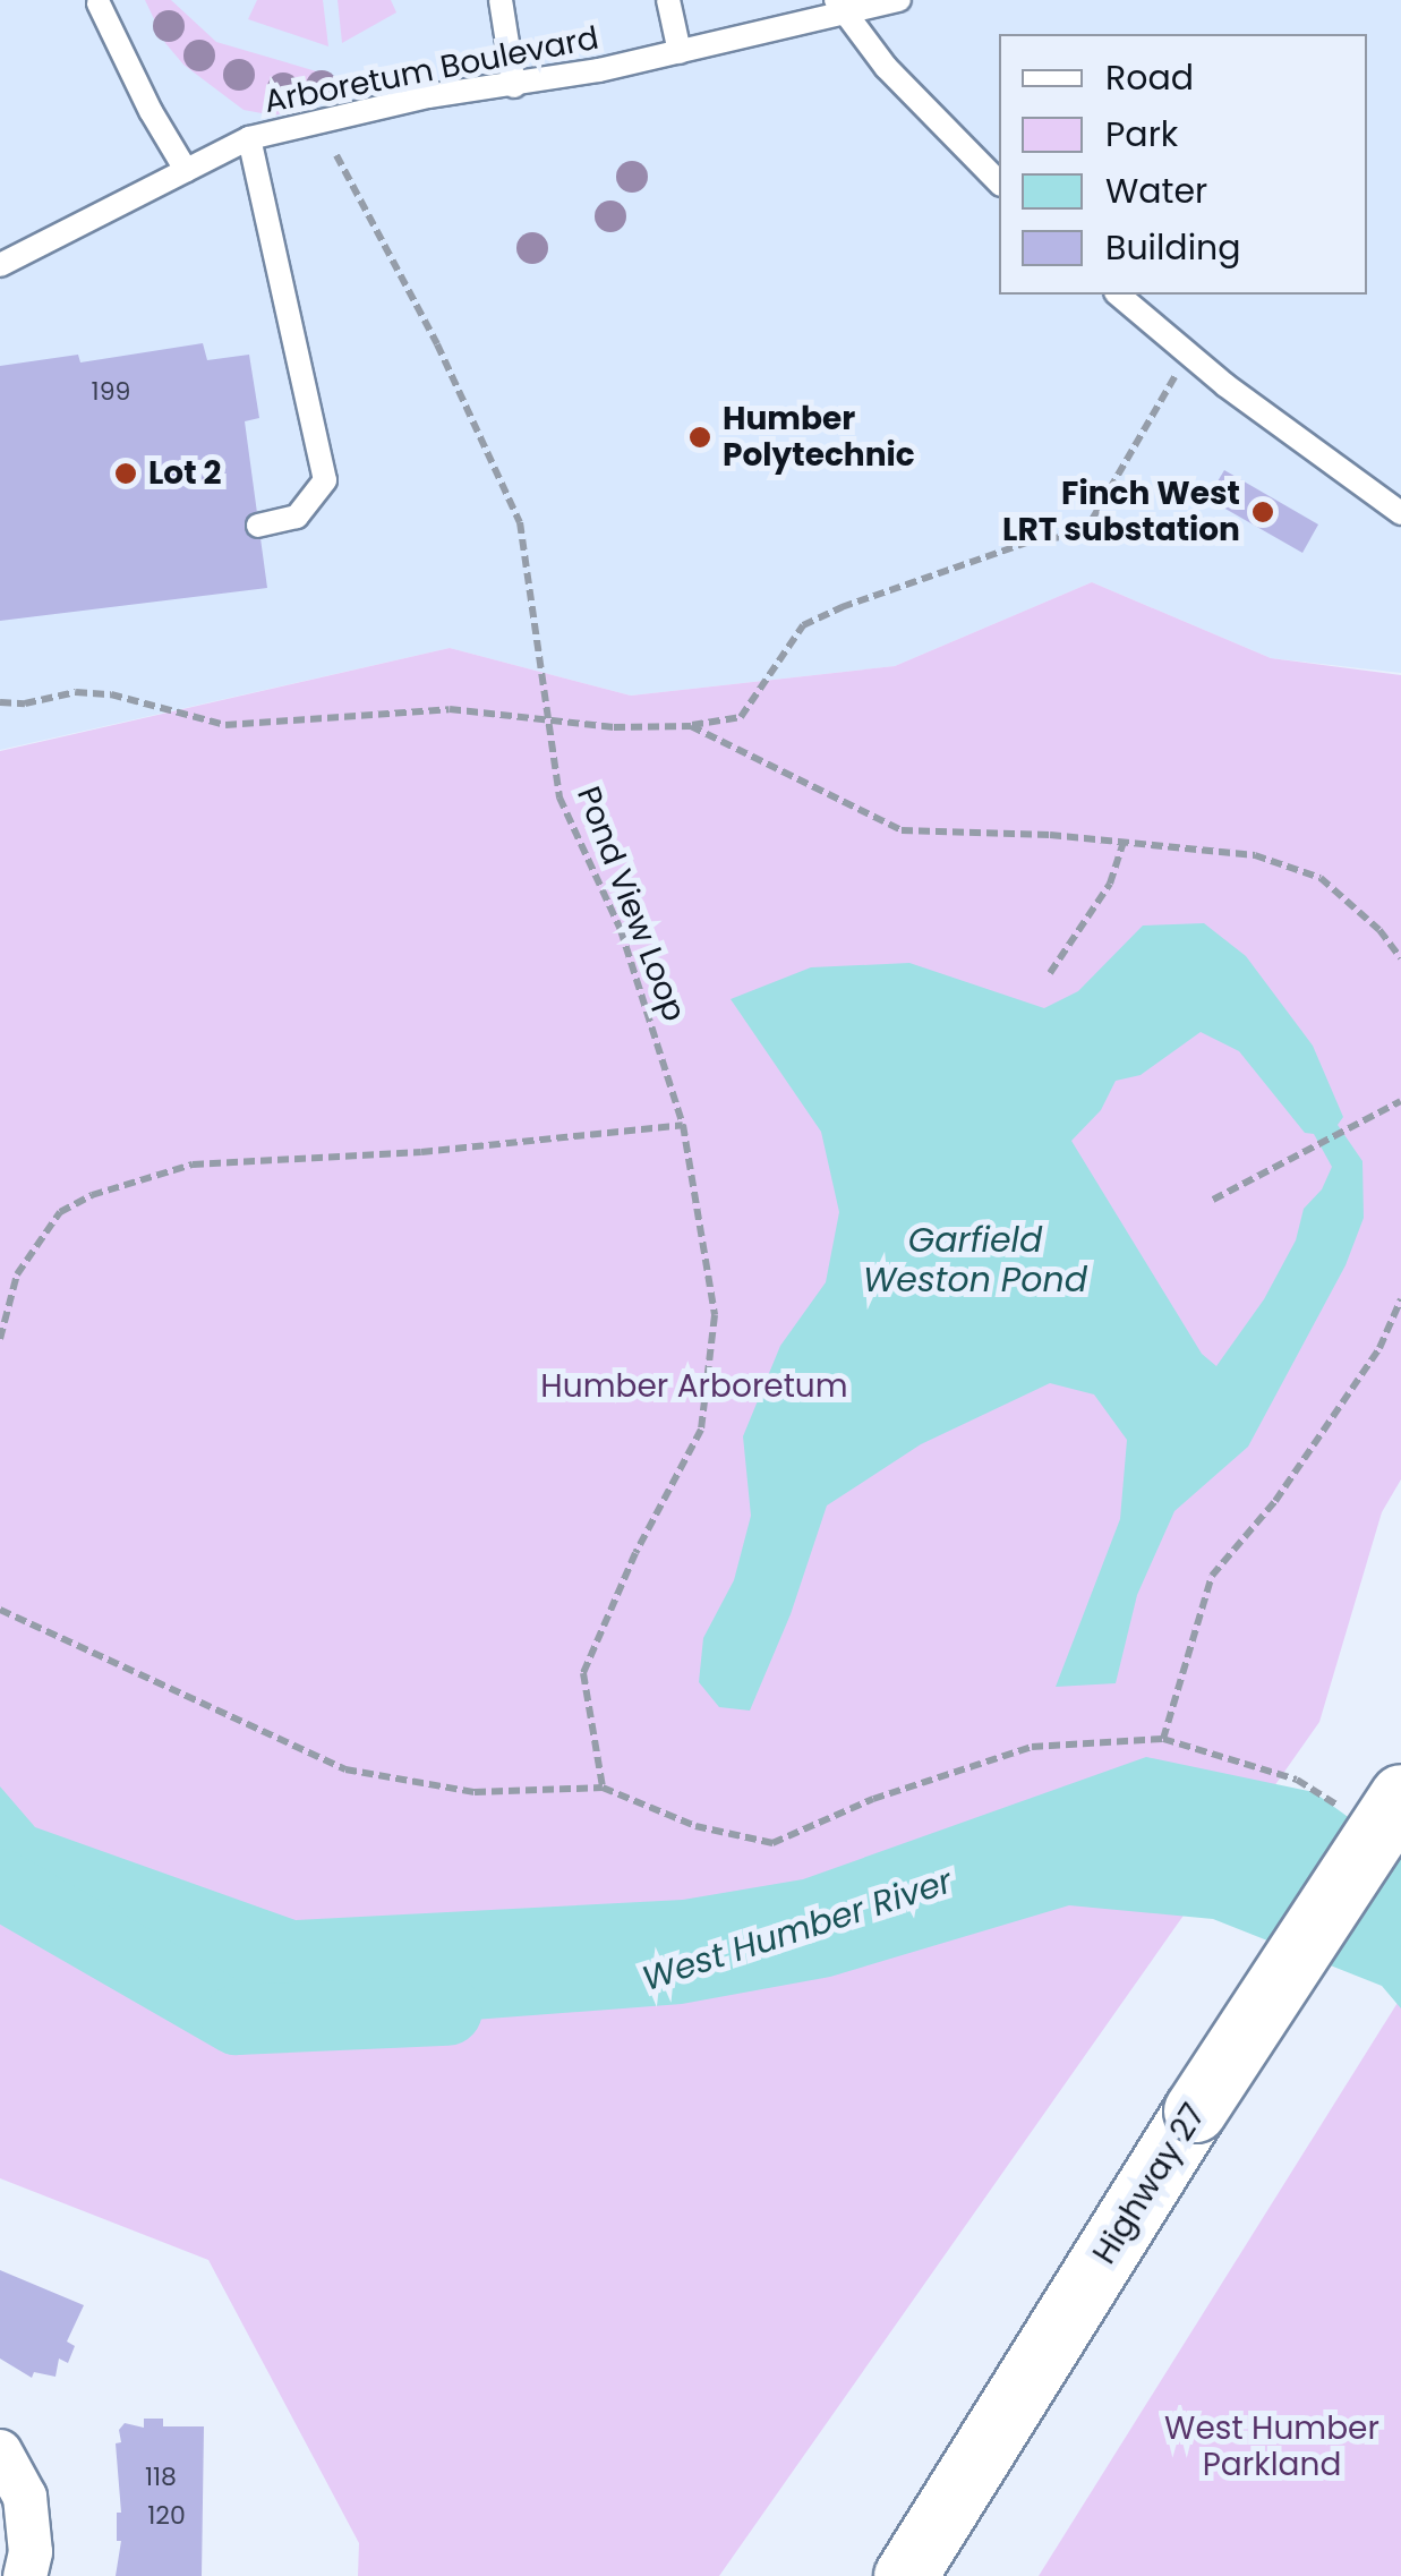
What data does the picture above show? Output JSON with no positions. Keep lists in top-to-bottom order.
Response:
{
  "streets": {
    "main road": ["Highway 27"],
    "lane": ["Arboretum Boulevard"],
    "path": ["Pond View Loop"]
  },
  "water": ["Garfield Weston Pond", "West Humber River"],
  "parks": ["Humber Arboretum", "West Humber Parkland"],
  "places": ["Humber Polytechnic", "Lot 2", "Finch West LRT substation"],
  "house_numbers": ["199", "118", "120"],
  "legend": [
    "Road",
    "Park",
    "Water",
    "Building"
  ]
}
